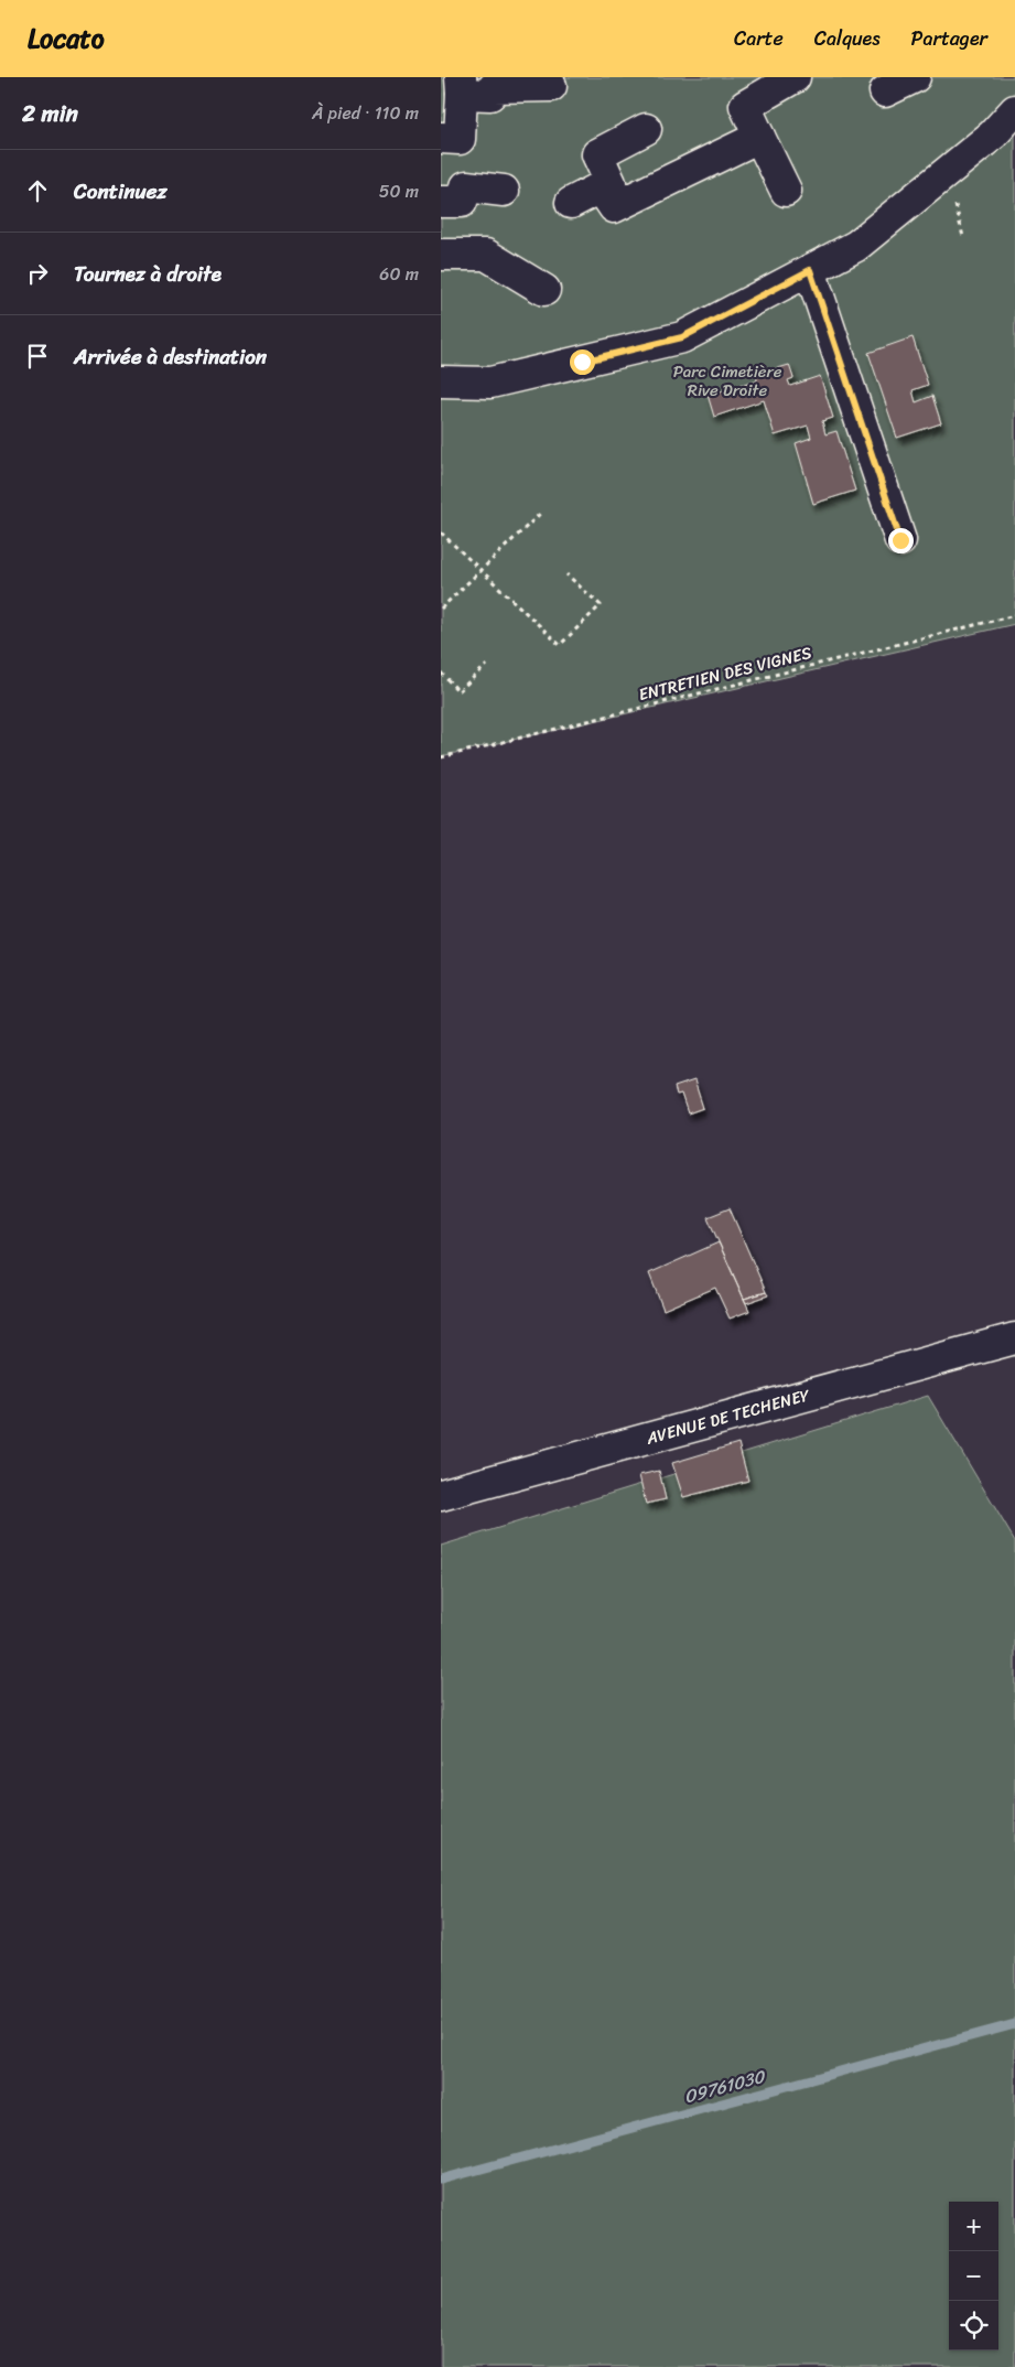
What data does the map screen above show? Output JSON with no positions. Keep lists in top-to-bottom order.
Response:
{
  "streets": {
    "street": ["AVENUE DE TECHENEY"],
    "path": ["ENTRETIEN DES VIGNES"]
  },
  "water": ["O9761030"],
  "parks": ["Parc Cimetière Rive Droite"],
  "page": {
    "header": "Locato",
    "nav": ["Carte", "Calques", "Partager"],
    "heading": ["2 min", "À pied · 110 m"],
    "list": [
      ["Continuez", "50 m"],
      ["Tournez à droite", "60 m"],
      "Arrivée à destination"
    ],
    "map_buttons": ["+", "−"]
  }
}
